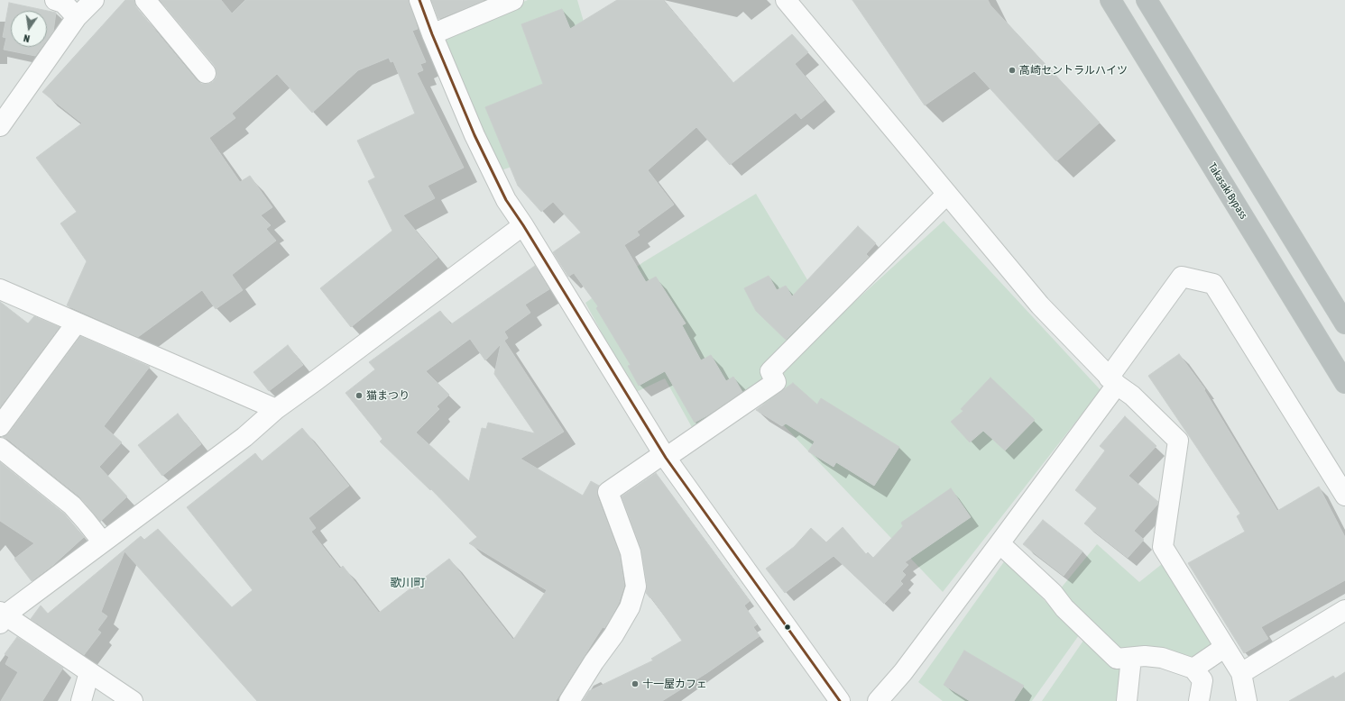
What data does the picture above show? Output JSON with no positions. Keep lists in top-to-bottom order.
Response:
{
  "streets": {
    "highway": ["Takasaki Bypass"]
  },
  "districts": ["歌川町"],
  "places": ["高崎セントラルハイツ", "猫まつり", "十一屋カフェ"],
  "north": "bottom"
}
